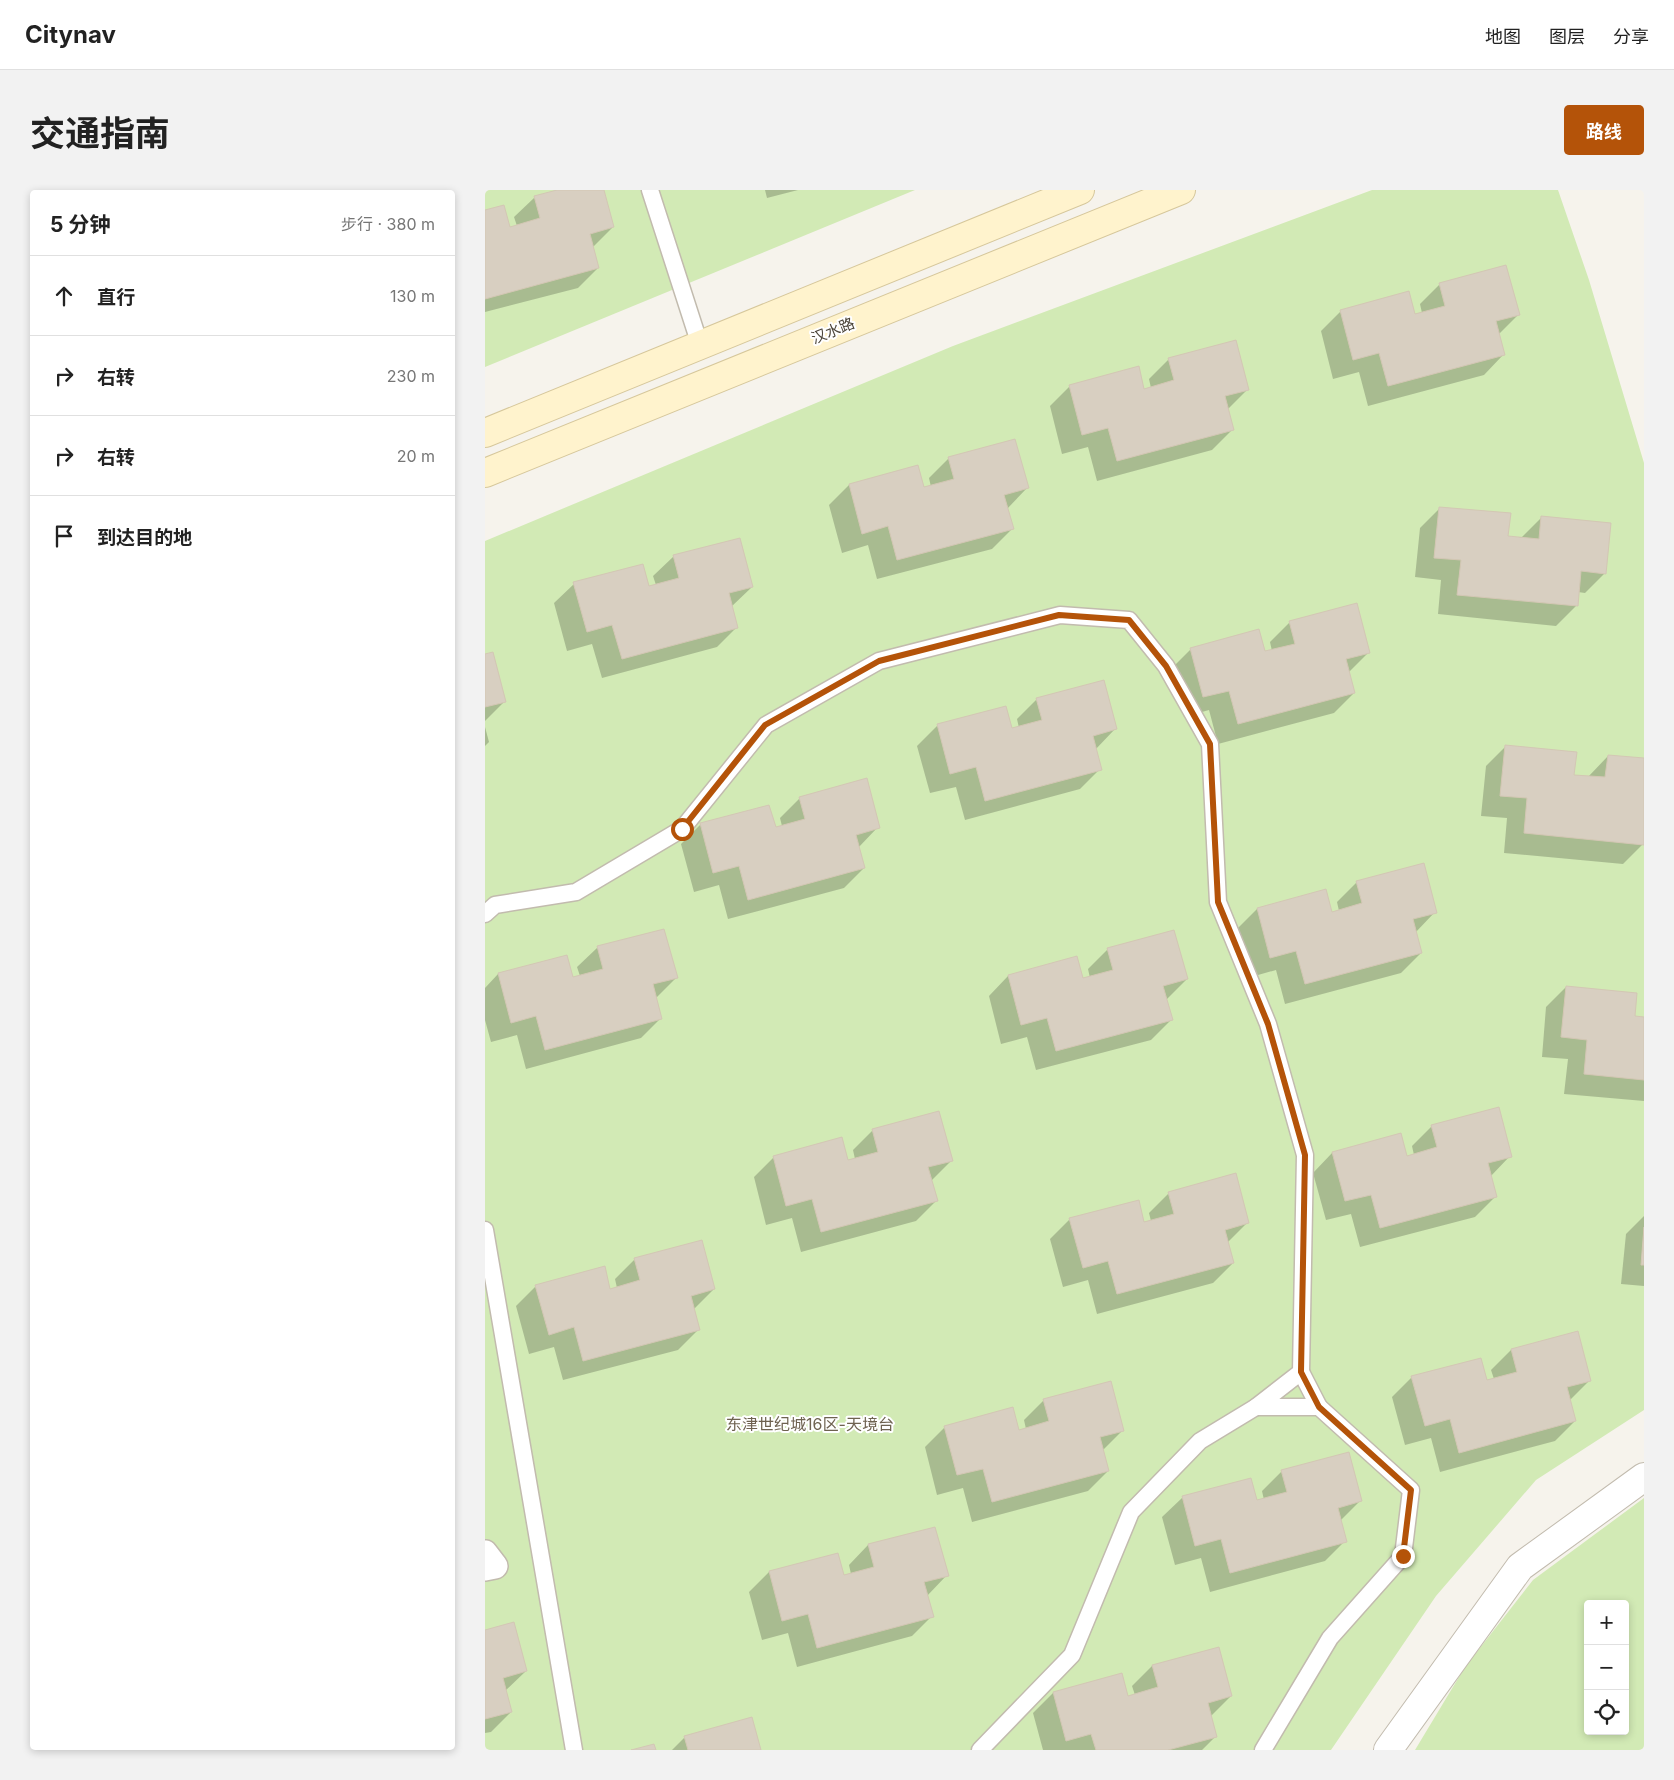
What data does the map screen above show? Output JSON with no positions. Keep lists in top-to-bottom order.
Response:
{
  "streets": {
    "main road": ["汉水路"]
  },
  "districts": ["东津世纪城16区-天境台"],
  "page": {
    "header": "Citynav",
    "nav": ["地图", "图层", "分享"],
    "title": "交通指南",
    "buttons": "路线",
    "heading": ["5 分钟", "步行 · 380 m"],
    "list": [
      ["直行", "130 m"],
      ["右转", "230 m"],
      ["右转", "20 m"],
      "到达目的地"
    ],
    "map_buttons": ["+", "−"]
  }
}
